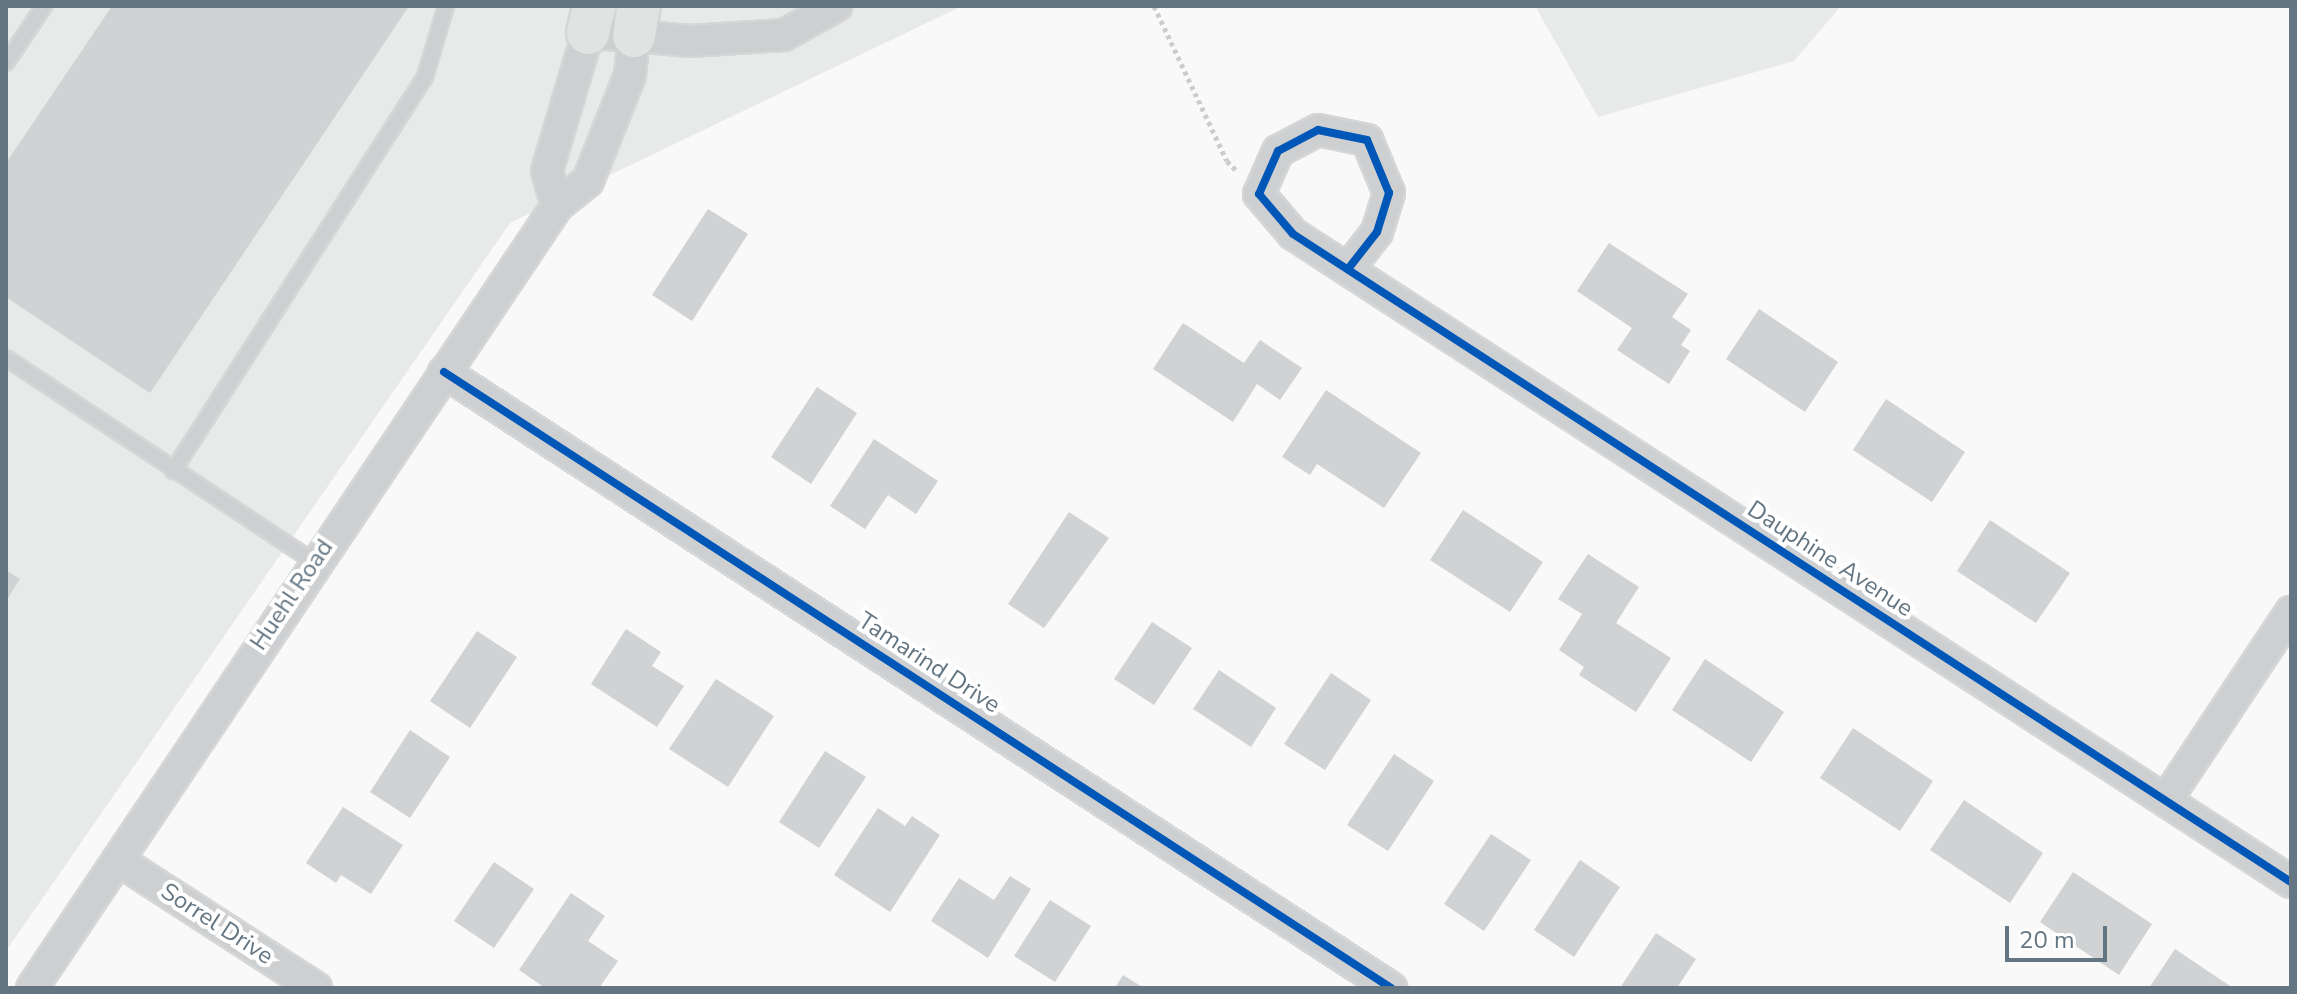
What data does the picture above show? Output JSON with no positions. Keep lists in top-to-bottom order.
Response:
{
  "streets": {
    "street": [
      "Dauphine Avenue",
      "Huehl Road",
      "Tamarind Drive",
      "Sorrel Drive"
    ]
  },
  "crossings": [
    ["Huehl Road", "Tamarind Drive"],
    ["Huehl Road", "Sorrel Drive"]
  ],
  "scale_bar": "20 m"
}
